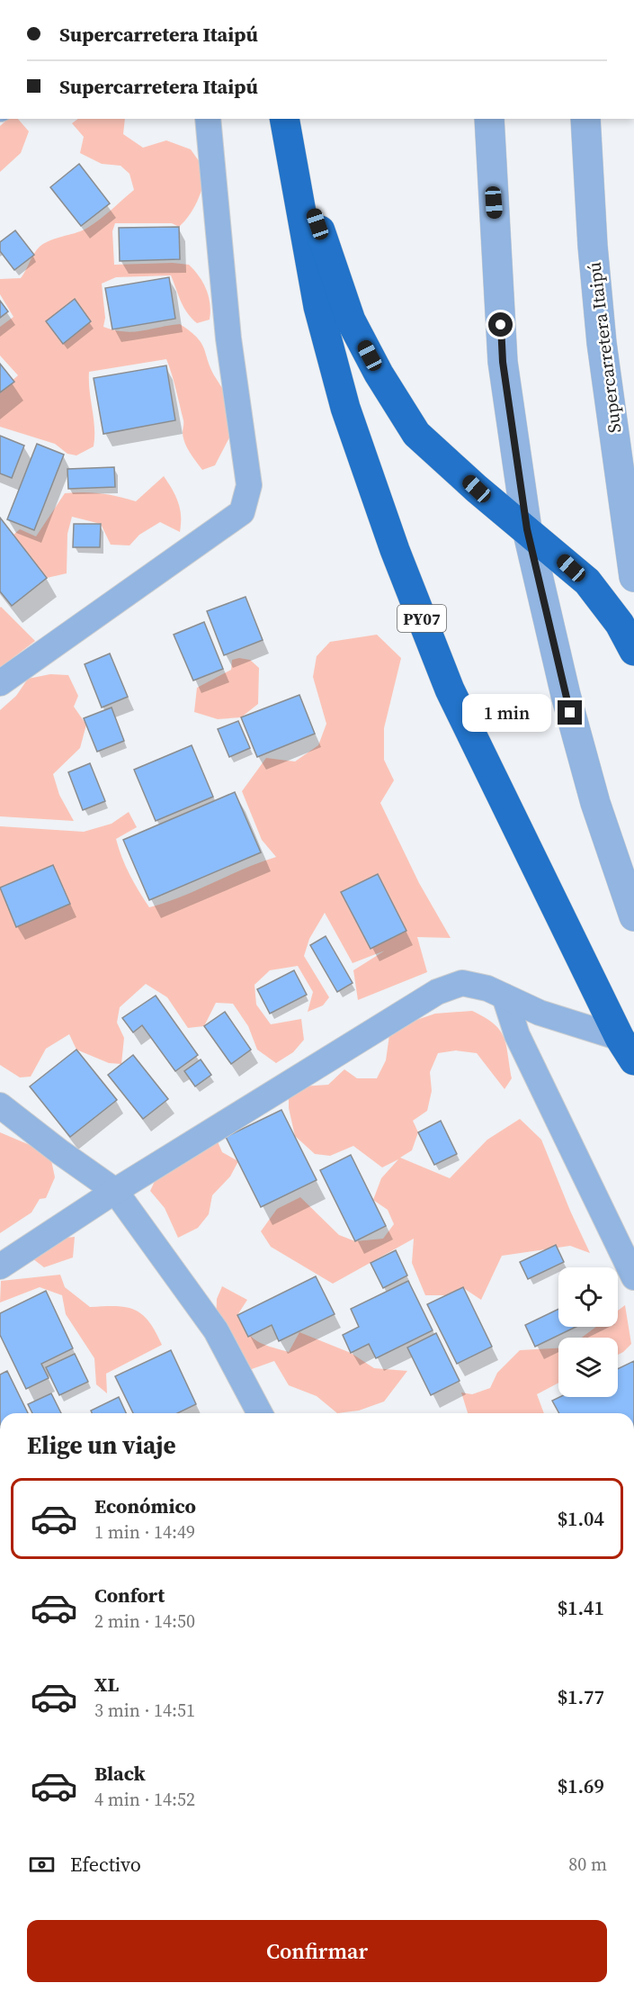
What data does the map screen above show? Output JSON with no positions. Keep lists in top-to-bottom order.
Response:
{
  "streets": {
    "highway": ["PY07"],
    "street": ["Supercarretera Itaipú"]
  },
  "page": {
    "banner": ["Supercarretera Itaipú", "Supercarretera Itaipú"],
    "bubble": "1 min",
    "heading": "Elige un viaje",
    "list": [
      {
        "name": "Económico",
        "note": "1 min · 14:49",
        "value": "$1.04"
      },
      {
        "name": "Confort",
        "note": "2 min · 14:50",
        "value": "$1.41"
      },
      {
        "name": "XL",
        "note": "3 min · 14:51",
        "value": "$1.77"
      },
      {
        "name": "Black",
        "note": "4 min · 14:52",
        "value": "$1.69"
      }
    ],
    "pay": ["Efectivo", "80 m"],
    "buttons": "Confirmar"
  }
}
